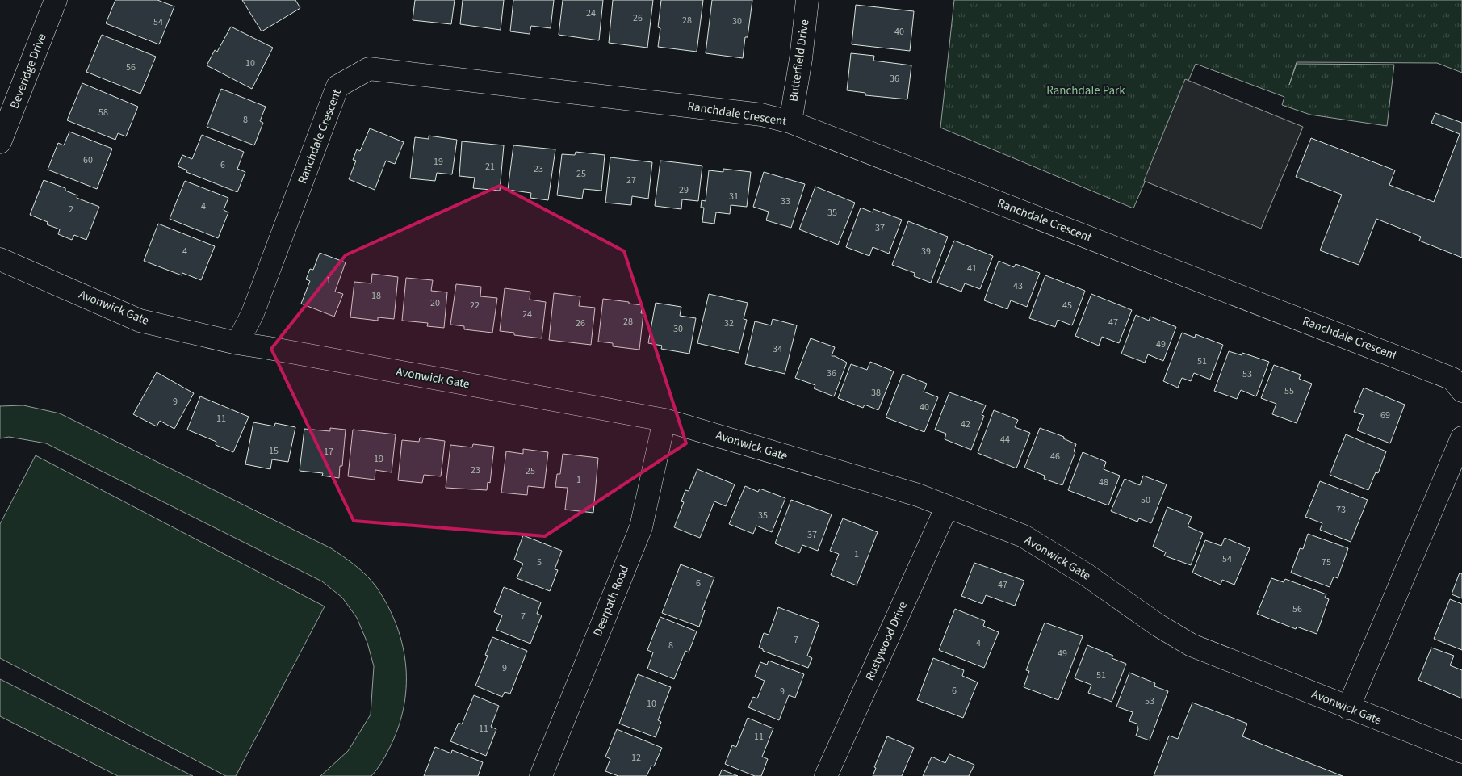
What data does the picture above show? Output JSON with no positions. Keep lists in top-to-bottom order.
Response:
{
  "streets": {
    "street": [
      "Butterfield Drive",
      "Beveridge Drive",
      "Ranchdale Crescent",
      "Avonwick Gate",
      "Deerpath Road",
      "Rustywood Drive"
    ]
  },
  "crossings": [
    ["Butterfield Drive", "Ranchdale Crescent"],
    ["Ranchdale Crescent", "Avonwick Gate"],
    ["Avonwick Gate", "Deerpath Road"],
    ["Avonwick Gate", "Rustywood Drive"]
  ],
  "parks": ["Ranchdale Park"],
  "house_numbers": [
    "24",
    "26",
    "28",
    "30",
    "54",
    "40",
    "10",
    "56",
    "36",
    "58",
    "8",
    "60",
    "19",
    "6",
    "21",
    "23",
    "25",
    "27",
    "29",
    "31",
    "33",
    "4",
    "2",
    "35",
    "37",
    "4",
    "39",
    "41",
    "1",
    "43",
    "18",
    "20",
    "22",
    "45",
    "24",
    "28",
    "47",
    "26",
    "32",
    "30",
    "49",
    "34",
    "51",
    "36",
    "53",
    "55",
    "38",
    "9",
    "40",
    "69",
    "11",
    "42",
    "44",
    "15",
    "17",
    "46",
    "19",
    "23",
    "25",
    "1",
    "48",
    "50",
    "73",
    "35",
    "37",
    "1",
    "54",
    "5",
    "75",
    "6",
    "47",
    "56",
    "7",
    "7",
    "4",
    "8",
    "49",
    "9",
    "51",
    "6",
    "9",
    "53",
    "10",
    "11",
    "11",
    "12"
  ]
}
